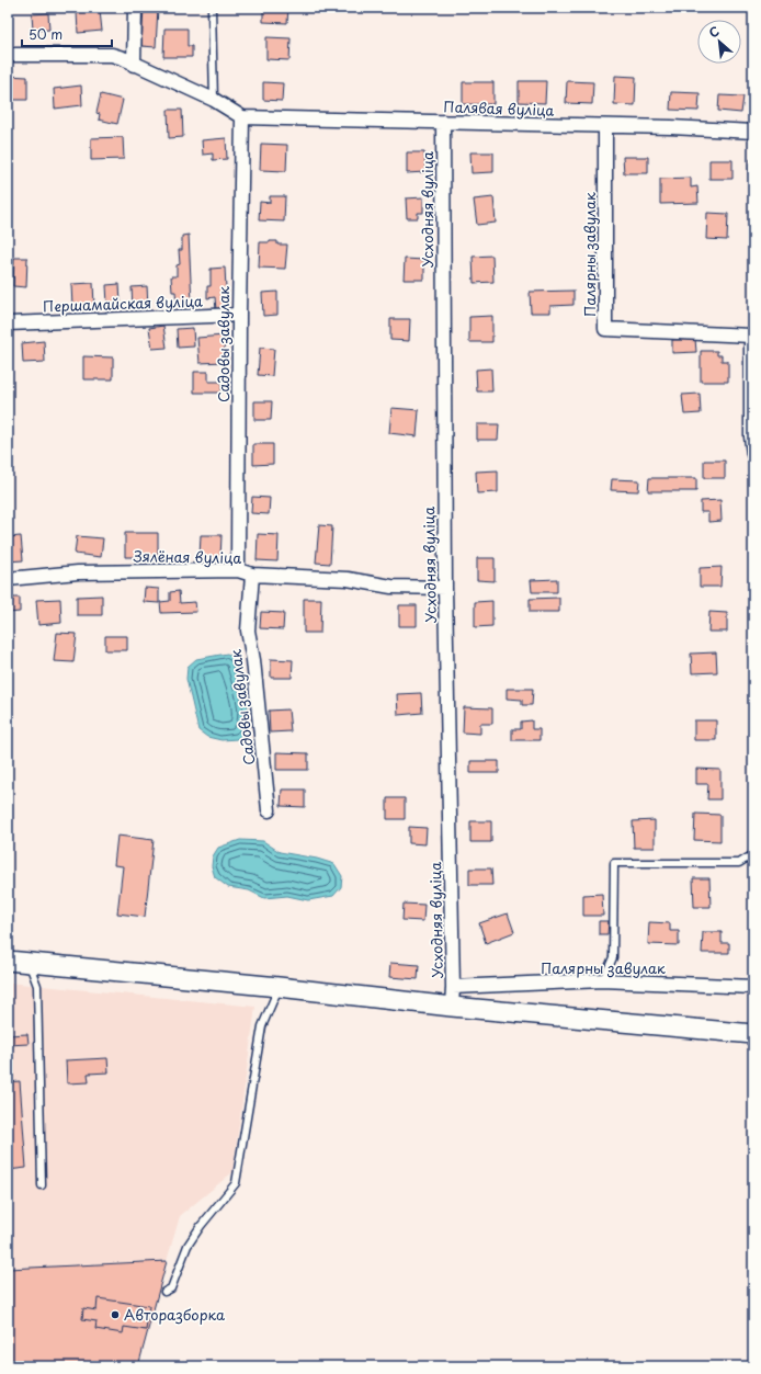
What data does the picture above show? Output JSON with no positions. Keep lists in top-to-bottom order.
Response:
{
  "streets": {
    "street": [
      "Палявая вуліца",
      "Усходняя вуліца",
      "Палярны завулак",
      "Першамайская вуліца",
      "Садовы завулак",
      "Зялёная вуліца"
    ]
  },
  "crossings": [
    ["Палявая вуліца", "Усходняя вуліца"],
    ["Палявая вуліца", "Палярны завулак"],
    ["Палявая вуліца", "Садовы завулак"],
    ["Усходняя вуліца", "Палярны завулак"],
    ["Усходняя вуліца", "Зялёная вуліца"],
    ["Першамайская вуліца", "Садовы завулак"],
    ["Садовы завулак", "Зялёная вуліца"]
  ],
  "places": ["Авторазборка"],
  "scale_bar": "50 m",
  "north": "top left"
}
